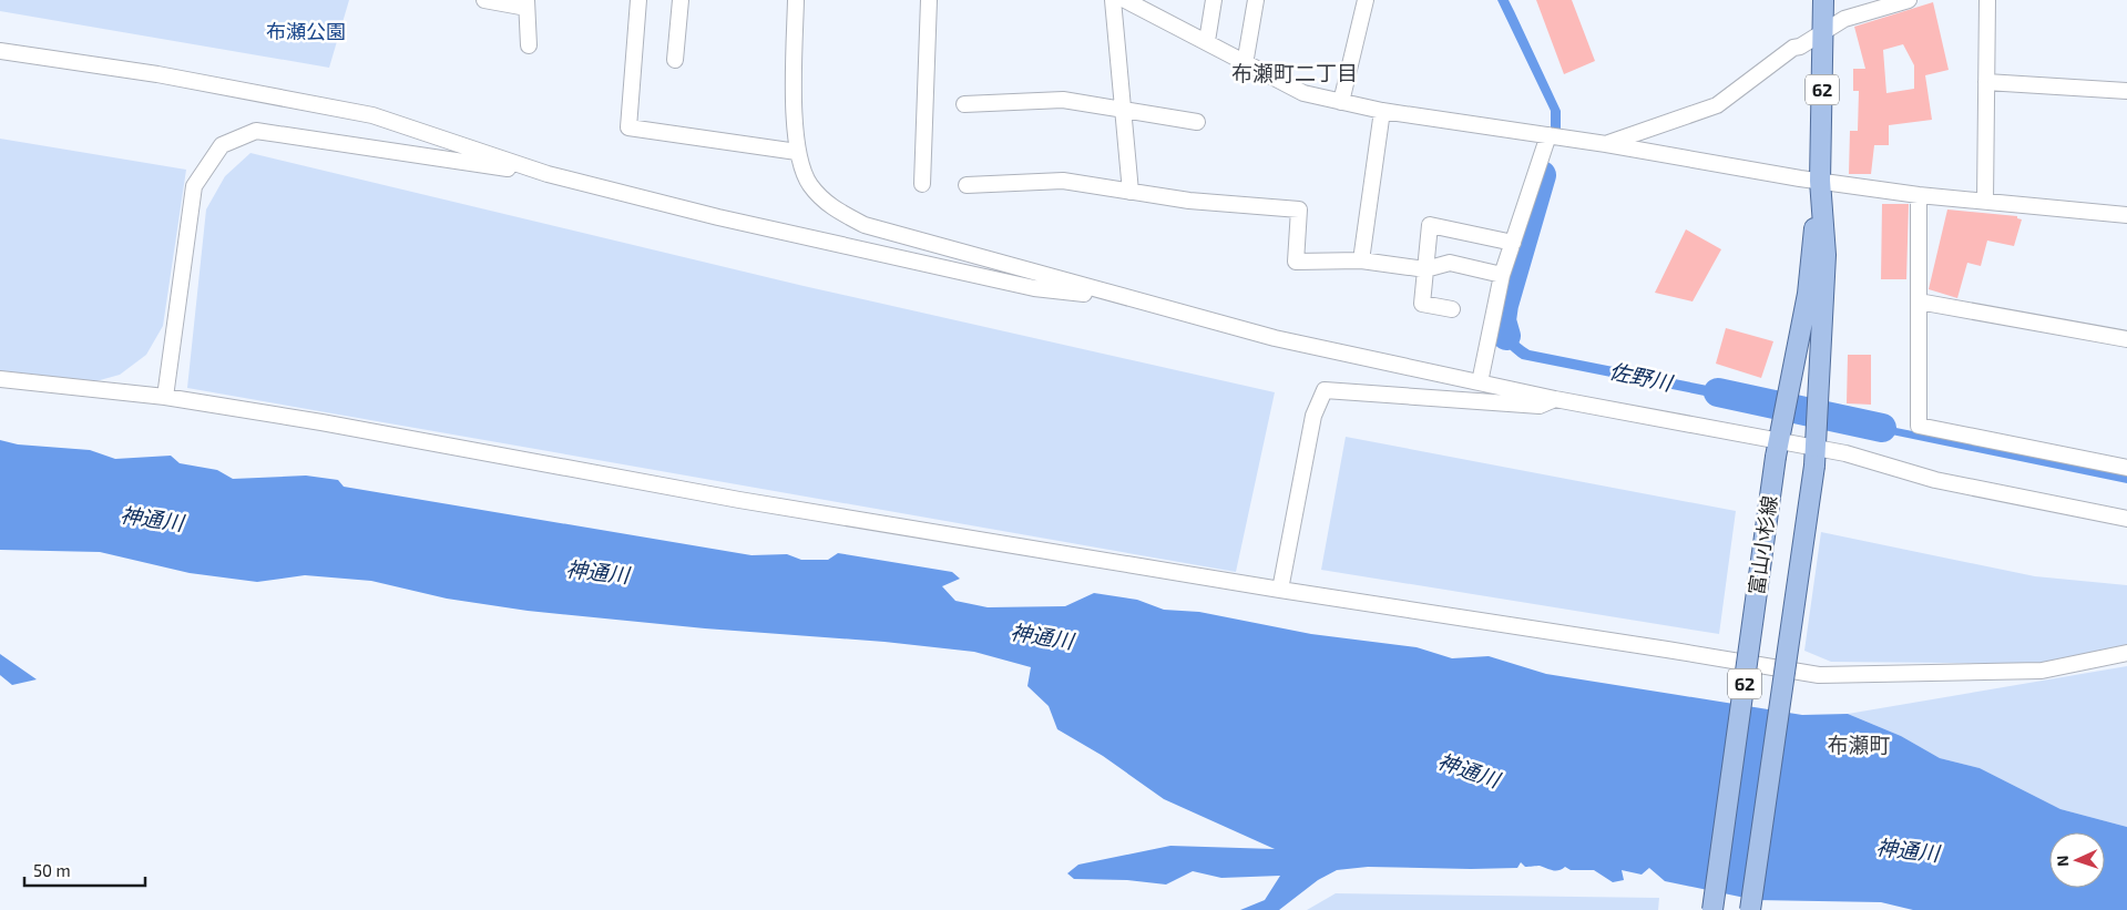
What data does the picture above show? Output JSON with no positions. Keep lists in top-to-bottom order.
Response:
{
  "streets": {
    "main road": ["62", "富山小杉線"]
  },
  "districts": ["布瀬町二丁目", "布瀬町"],
  "water": ["佐野川", "神通川"],
  "parks": ["布瀬公園"],
  "scale_bar": "50 m",
  "north": "left"
}
